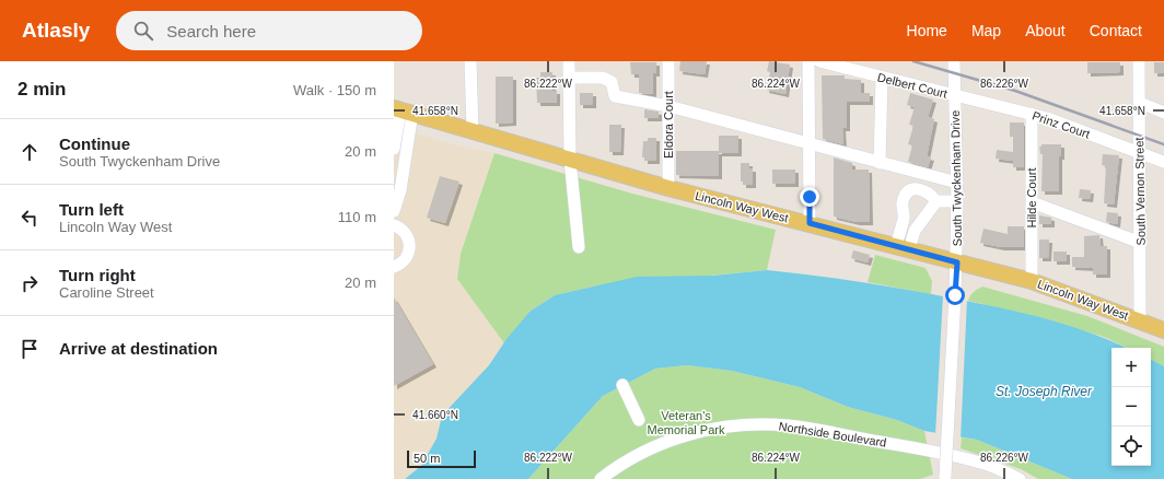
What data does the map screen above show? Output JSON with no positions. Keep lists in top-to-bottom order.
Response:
{
  "streets": {
    "main road": ["Lincoln Way West"],
    "street": [
      "Delbert Court",
      "Eldora Court",
      "Prinz Court",
      "South Twyckenham Drive",
      "South Vernon Street",
      "Hilde Court",
      "Northside Boulevard"
    ]
  },
  "crossings": [
    ["Delbert Court", "Prinz Court"],
    ["Delbert Court", "South Twyckenham Drive"],
    ["Eldora Court", "Lincoln Way West"],
    ["Prinz Court", "South Twyckenham Drive"],
    ["Prinz Court", "South Vernon Street"],
    ["Prinz Court", "Hilde Court"],
    ["South Twyckenham Drive", "Lincoln Way West"],
    ["South Vernon Street", "Lincoln Way West"],
    ["Hilde Court", "Lincoln Way West"]
  ],
  "water": ["St. Joseph River"],
  "parks": ["Veteran's Memorial Park"],
  "scale_bar": "50 m",
  "page": {
    "header": "Atlasly",
    "search": "Search here",
    "nav": [
      "Home",
      "Map",
      "About",
      "Contact"
    ],
    "heading": ["2 min", "Walk · 150 m"],
    "list": [
      ["Continue", "South Twyckenham Drive", "20 m"],
      ["Turn left", "Lincoln Way West", "110 m"],
      ["Turn right", "Caroline Street", "20 m"],
      "Arrive at destination"
    ],
    "map_buttons": ["+", "−"],
    "scale": "50 m"
  },
  "coordinates": [
    "86.222°W",
    "86.224°W",
    "86.226°W",
    "41.658°N",
    "41.660°N"
  ]
}
